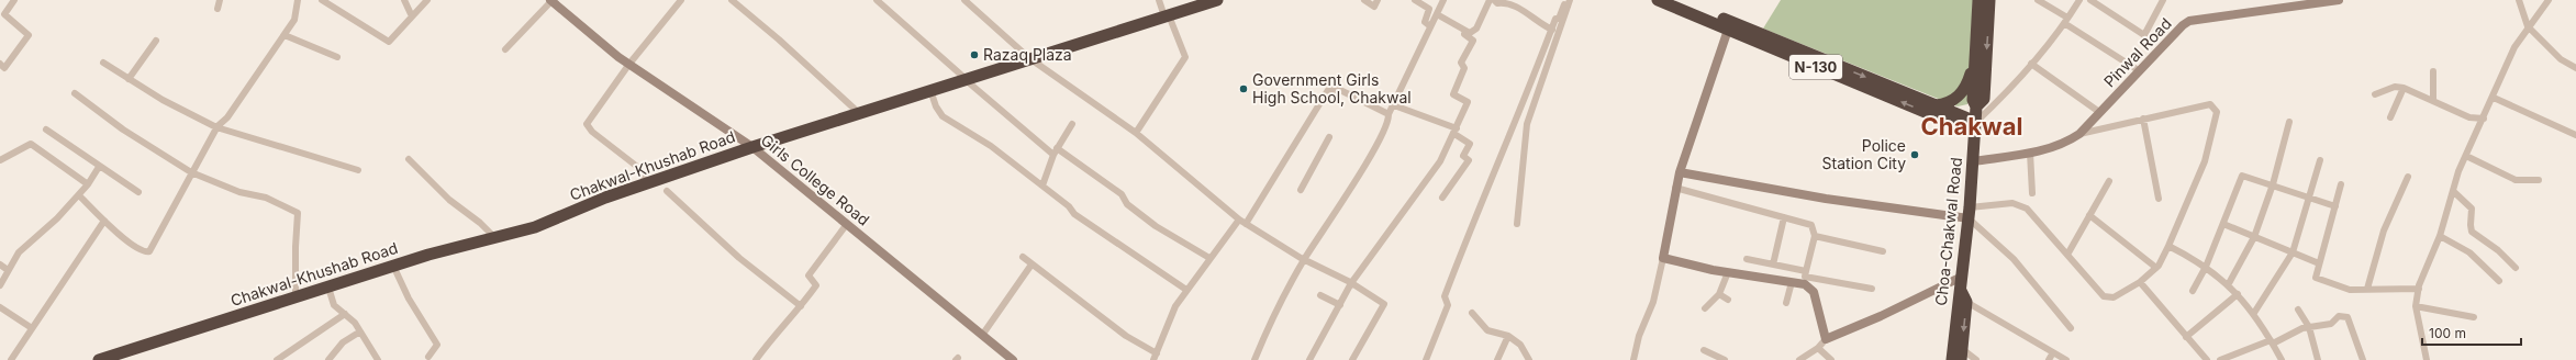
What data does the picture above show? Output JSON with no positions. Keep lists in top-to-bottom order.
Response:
{
  "streets": {
    "highway": ["N-130", "Chakwal-Khushab Road", "Choa-Chakwal Road"],
    "street": ["Pinwal Road", "Girls College Road"]
  },
  "crossings": [
    ["Pinwal Road", "Choa-Chakwal Road"],
    ["N-130", "Choa-Chakwal Road"],
    ["Chakwal-Khushab Road", "Girls College Road"]
  ],
  "districts": ["Chakwal"],
  "places": ["Razaq Plaza", "Government Girls High School, Chakwal", "Police Station City"],
  "scale_bar": "100 m"
}
